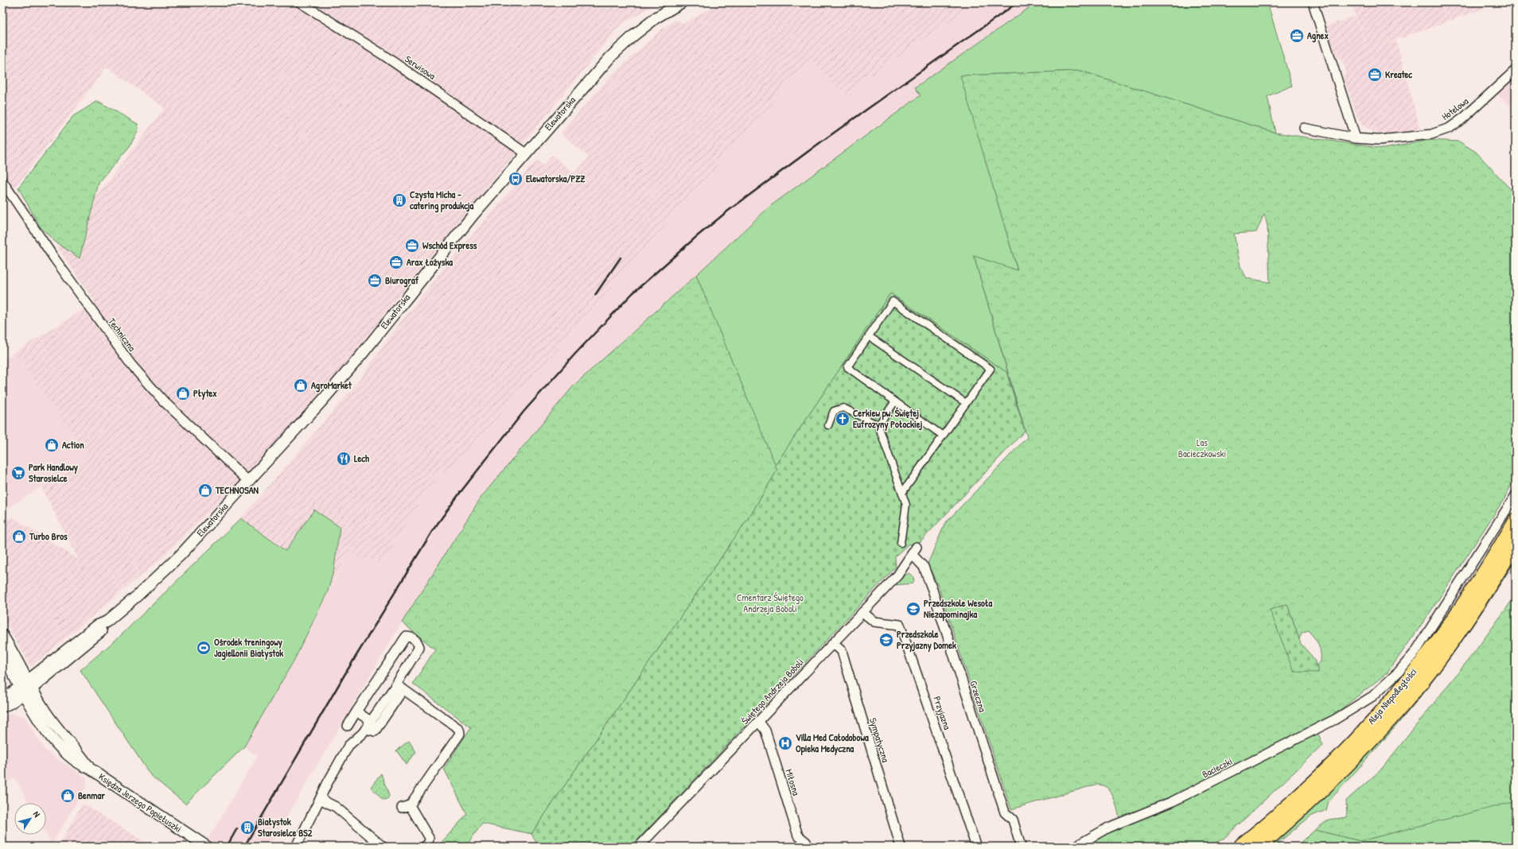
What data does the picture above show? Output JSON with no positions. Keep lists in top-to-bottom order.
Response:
{
  "streets": {
    "main road": ["Aleja Niepodległości"],
    "street": [
      "Serwisowa",
      "Hotelowa",
      "Elewatorska",
      "Techniczna",
      "Świętego Andrzeja Boboli",
      "Grzeczna",
      "Przyjazna",
      "Sympatyczna",
      "Bacieczki",
      "Miłosna",
      "Księdza Jerzego Popiełuszki"
    ]
  },
  "crossings": [
    ["Serwisowa", "Elewatorska"],
    ["Elewatorska", "Techniczna"],
    ["Elewatorska", "Księdza Jerzego Popiełuszki"],
    ["Świętego Andrzeja Boboli", "Grzeczna"],
    ["Świętego Andrzeja Boboli", "Przyjazna"],
    ["Świętego Andrzeja Boboli", "Sympatyczna"],
    ["Świętego Andrzeja Boboli", "Miłosna"]
  ],
  "parks": ["Las Bacieczkowski", "Cmentarz Świętego Andrzeja Boboli"],
  "places": {
    "office": [
      "Agnex",
      "Kreatec",
      "Wschód Express",
      "Arax Łożyska",
      "Biurograf"
    ],
    "bus stop": ["Elewatorska/PZZ"],
    "building": ["Czysta Micha - catering produkcja", "Białystok Starosielce BS2"],
    "shop": [
      "AgroMarket",
      "Płytex",
      "Action",
      "TECHNOSAN",
      "Turbo Bros",
      "Benmar"
    ],
    "church": ["Cerkiew pw. Świętej Eufrozyny Połockiej"],
    "restaurant": ["Lech"],
    "supermarket": ["Park Handlowy Starosielce"],
    "school or university": ["Przedszkole Wesoła Niezapominajka", "Przedszkole Przyjazny Domek"],
    "sports": ["Ośrodek treningowy Jagiellonii Białystok"],
    "hospital": ["Villa Med Całodobowa Opieka Medyczna"]
  },
  "north": "top right"
}
